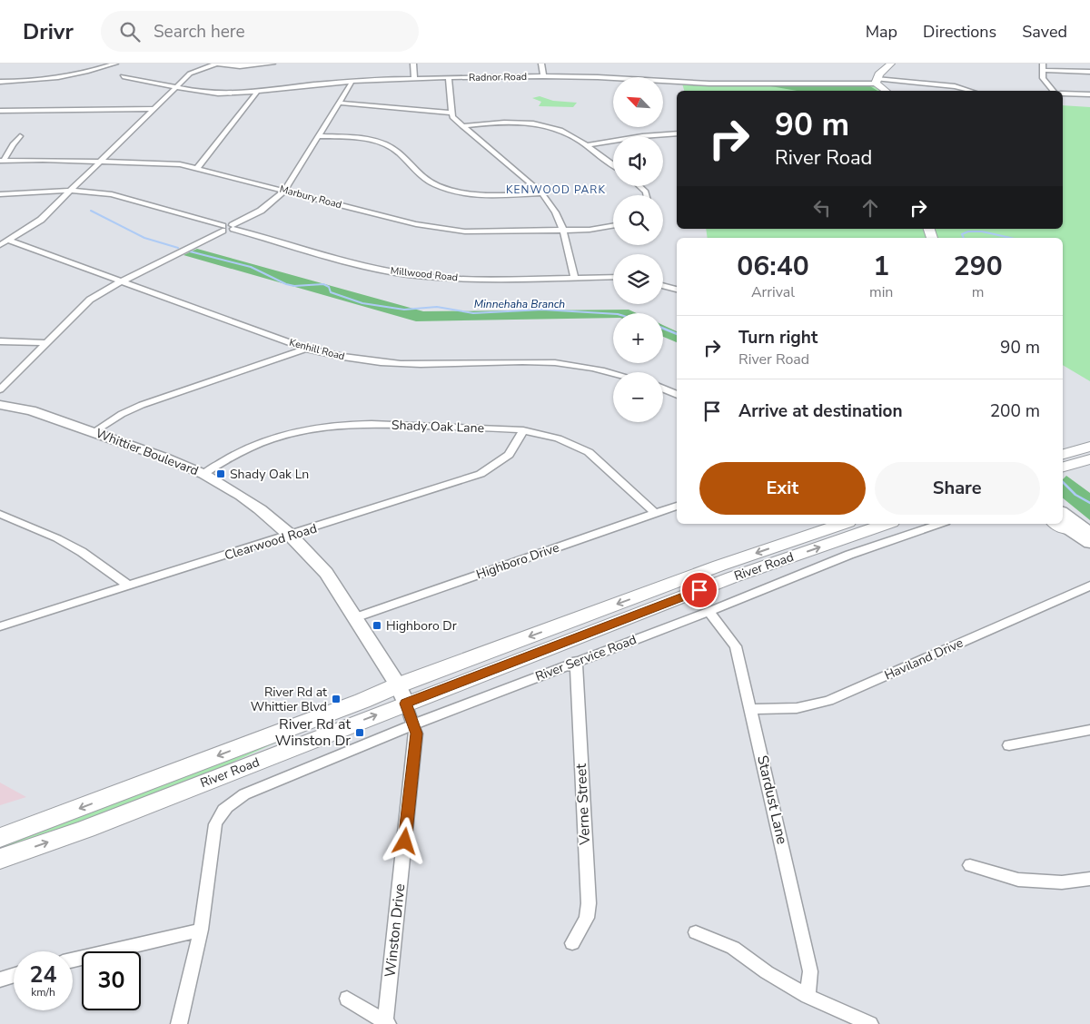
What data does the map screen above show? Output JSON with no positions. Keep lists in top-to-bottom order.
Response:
{
  "streets": {
    "main road": ["River Road"],
    "street": [
      "Radnor Road",
      "Marbury Road",
      "Millwood Road",
      "Kenhill Road",
      "Shady Oak Lane",
      "Whittier Boulevard",
      "Clearwood Road",
      "Highboro Drive",
      "River Service Road",
      "Haviland Drive",
      "Stardust Lane",
      "Verne Street",
      "Winston Drive"
    ]
  },
  "crossings": [
    ["Shady Oak Lane", "Whittier Boulevard"],
    ["Shady Oak Lane", "Clearwood Road"],
    ["Shady Oak Lane", "Highboro Drive"],
    ["Whittier Boulevard", "Clearwood Road"],
    ["Whittier Boulevard", "Highboro Drive"],
    ["Whittier Boulevard", "River Road"],
    ["Whittier Boulevard", "Winston Drive"],
    ["River Road", "Winston Drive"],
    ["River Service Road", "Stardust Lane"],
    ["River Service Road", "Verne Street"],
    ["River Service Road", "Winston Drive"],
    ["Haviland Drive", "Stardust Lane"]
  ],
  "districts": ["KENWOOD PARK"],
  "water": ["Minnehaha Branch"],
  "places": {
    "transit": [
      "Shady Oak Ln",
      "Highboro Dr",
      "River Rd at Whittier Blvd",
      "River Rd at Winston Dr"
    ]
  },
  "north": "top left",
  "page": {
    "header": "Drivr",
    "search": "Search here",
    "nav": ["Map", "Directions", "Saved"],
    "map_buttons": ["+", "−"],
    "turn": ["90 m", "River Road"],
    "eta": [
      "06:40",
      "Arrival",
      "1",
      "min",
      "290",
      "m"
    ],
    "list": [
      {
        "name": "Turn right",
        "note": "River Road",
        "value": "90 m"
      },
      {
        "name": "Arrive at destination",
        "value": "200 m"
      }
    ],
    "buttons": ["Exit", "Share"],
    "speed": "24 km/h",
    "limit": "30"
  }
}
